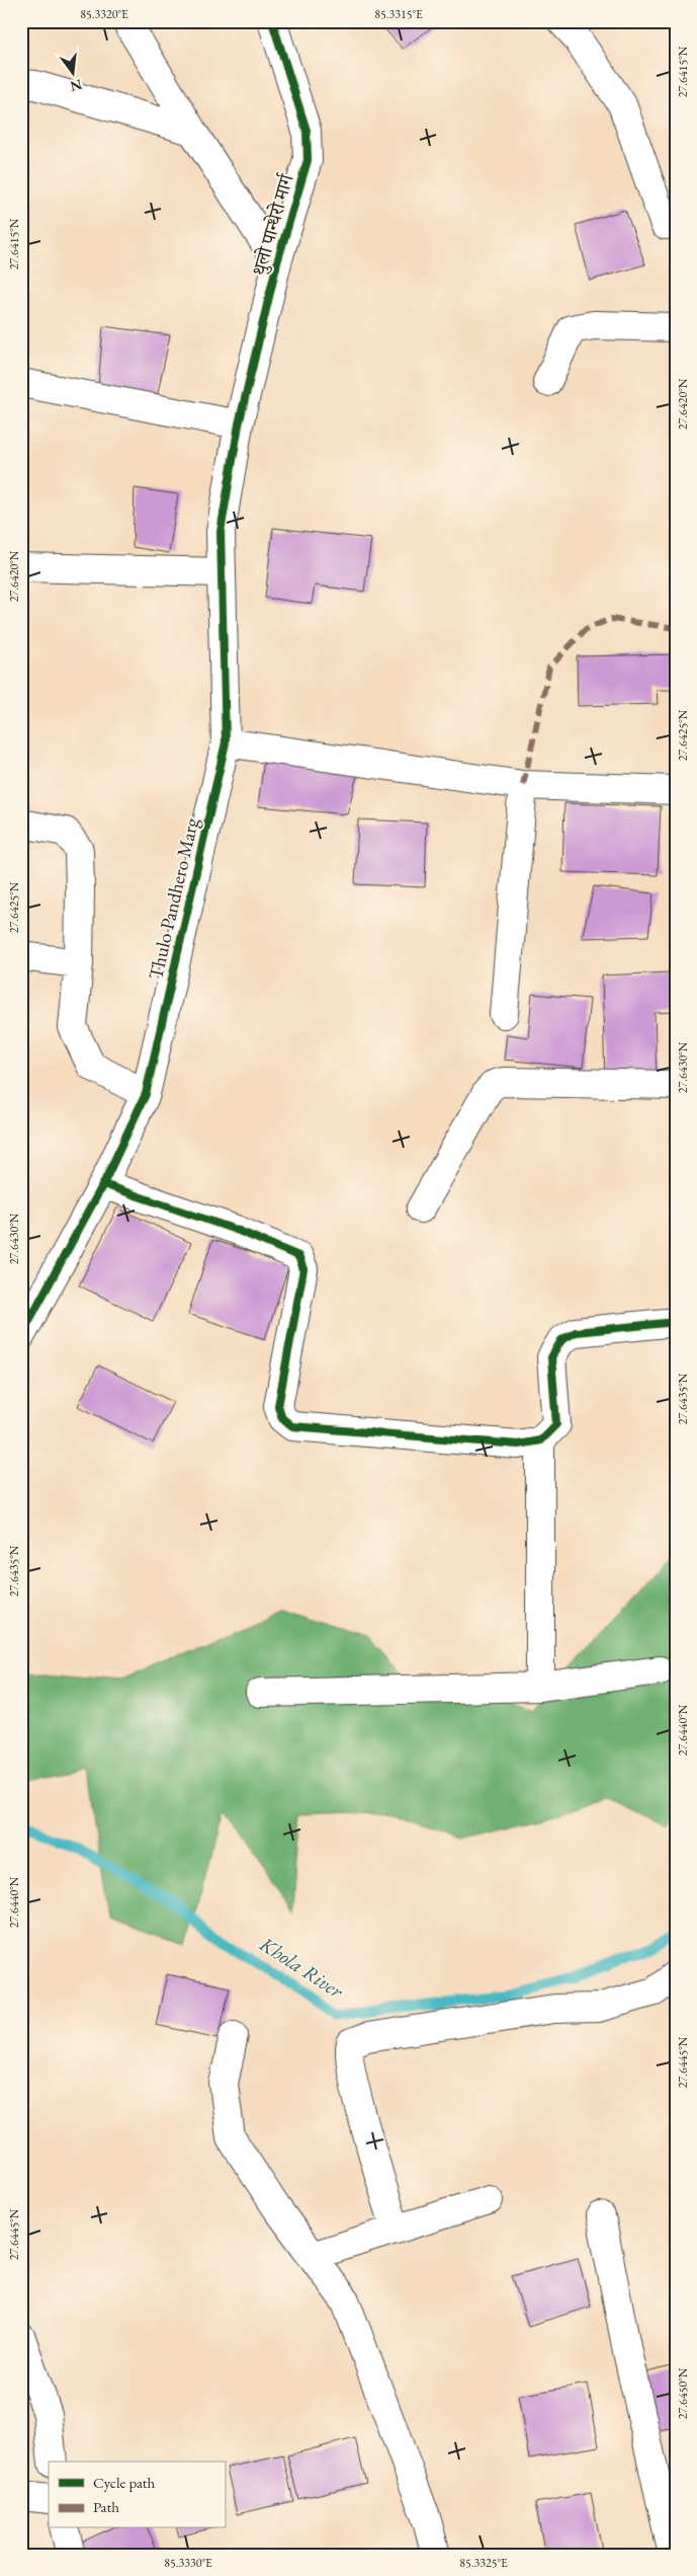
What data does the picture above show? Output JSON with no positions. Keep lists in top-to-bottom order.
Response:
{
  "streets": {
    "street": ["थुलो पान्धेरो मार्ग", "Thulo Pandhero Marg"]
  },
  "crossings": [
    ["थुलो पान्धेरो मार्ग", "Thulo Pandhero Marg"]
  ],
  "water": ["Khola River"],
  "legend": ["Cycle path", "Path"],
  "north": "bottom",
  "coordinates": [
    "85.3320°E",
    "85.3315°E",
    "27.6415°N",
    "27.6420°N",
    "27.6425°N",
    "27.6430°N",
    "27.6435°N",
    "27.6440°N",
    "27.6445°N",
    "27.6450°N",
    "85.3330°E",
    "85.3325°E"
  ]
}
